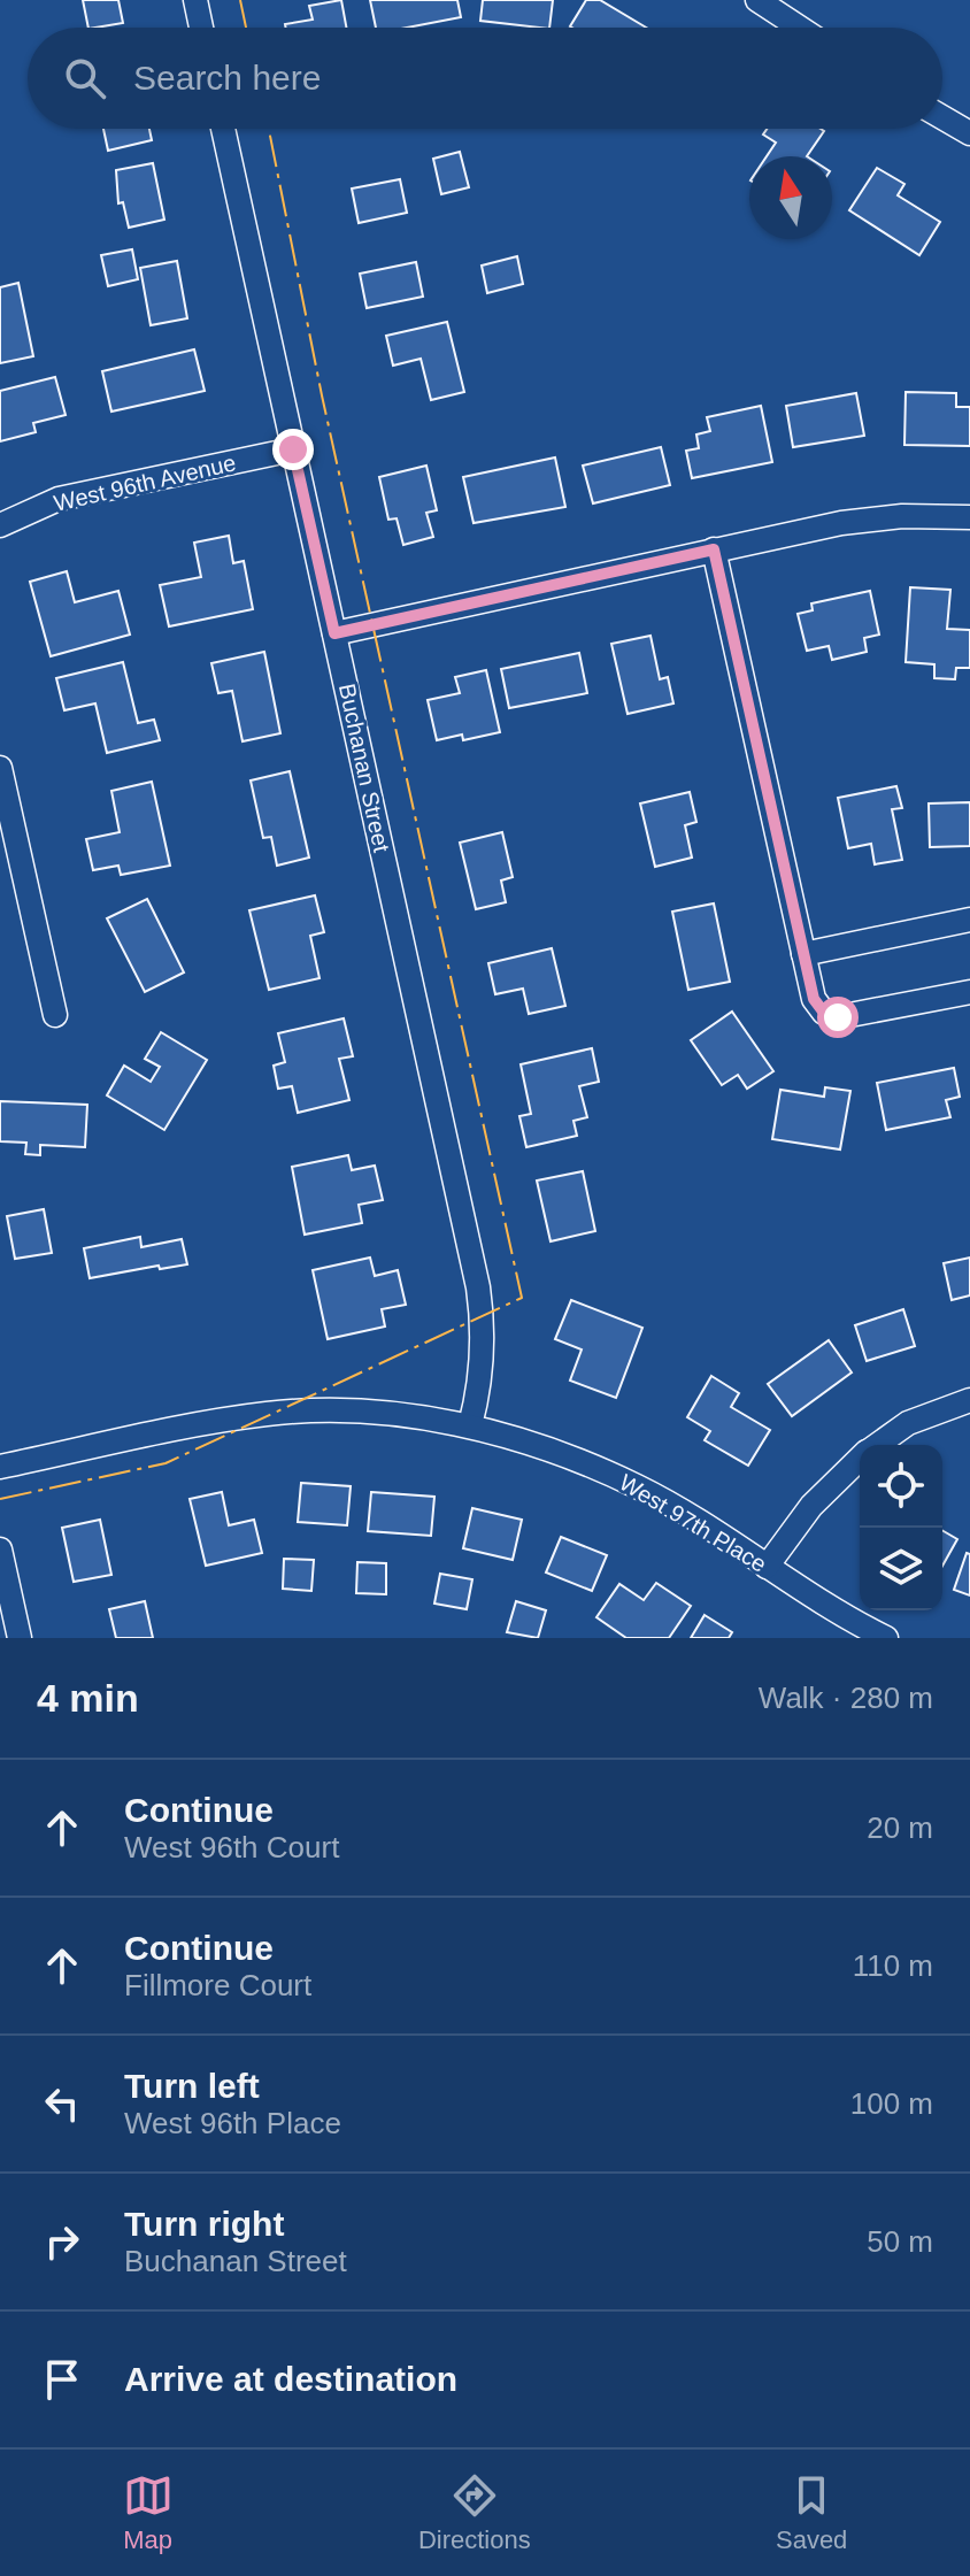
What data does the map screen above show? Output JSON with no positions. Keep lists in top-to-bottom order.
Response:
{
  "streets": {
    "street": ["West 96th Avenue", "Buchanan Street", "West 97th Place"]
  },
  "crossings": [
    ["West 96th Avenue", "Buchanan Street"],
    ["Buchanan Street", "West 97th Place"]
  ],
  "north": "top",
  "page": {
    "search": "Search here",
    "heading": ["4 min", "Walk · 280 m"],
    "list": [
      ["Continue", "West 96th Court", "20 m"],
      ["Continue", "Fillmore Court", "110 m"],
      ["Turn left", "West 96th Place", "100 m"],
      ["Turn right", "Buchanan Street", "50 m"],
      "Arrive at destination"
    ],
    "nav": ["Map", "Directions", "Saved"]
  }
}
